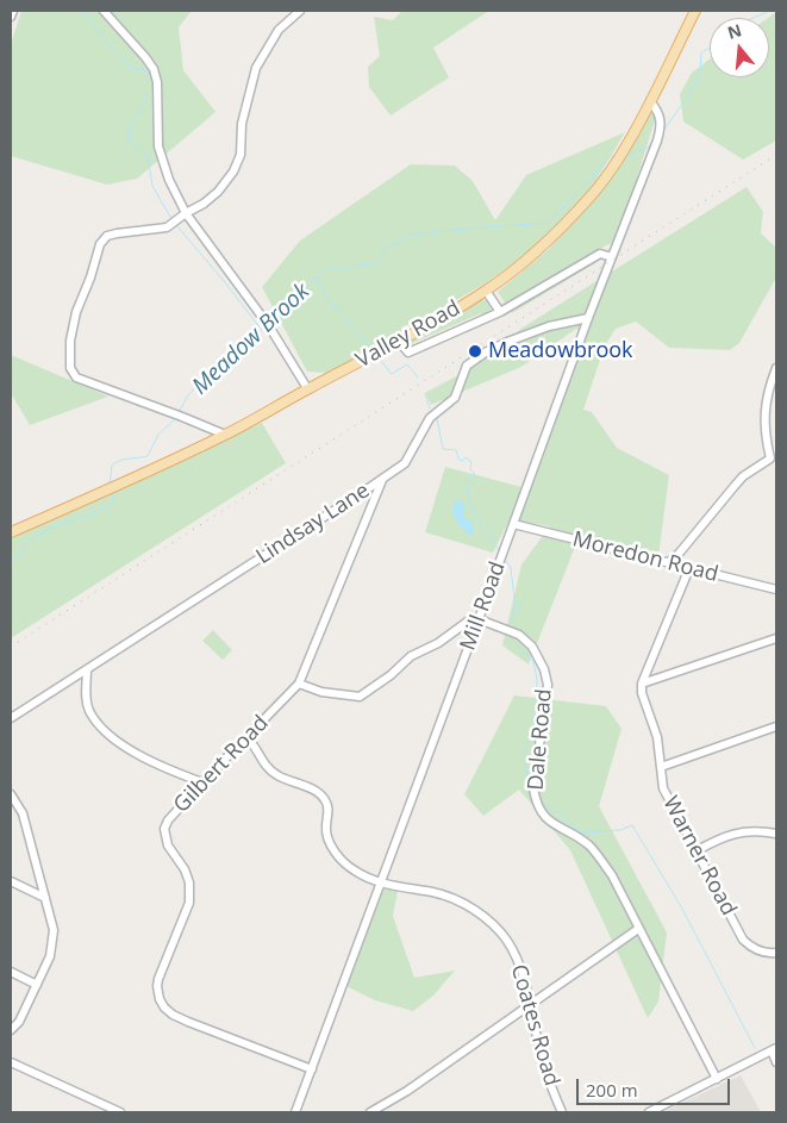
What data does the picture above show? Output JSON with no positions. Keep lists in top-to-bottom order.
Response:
{
  "streets": {
    "main road": ["Valley Road"],
    "street": [
      "Lindsay Lane",
      "Moredon Road",
      "Mill Road",
      "Dale Road",
      "Gilbert Road",
      "Warner Road",
      "Coates Road"
    ]
  },
  "crossings": [
    ["Valley Road", "Mill Road"],
    ["Lindsay Lane", "Mill Road"],
    ["Lindsay Lane", "Gilbert Road"],
    ["Moredon Road", "Mill Road"],
    ["Mill Road", "Dale Road"],
    ["Mill Road", "Gilbert Road"],
    ["Mill Road", "Coates Road"],
    ["Gilbert Road", "Coates Road"]
  ],
  "water": ["Meadow Brook"],
  "places": ["Meadowbrook"],
  "scale_bar": "200 m",
  "north": "top"
}
